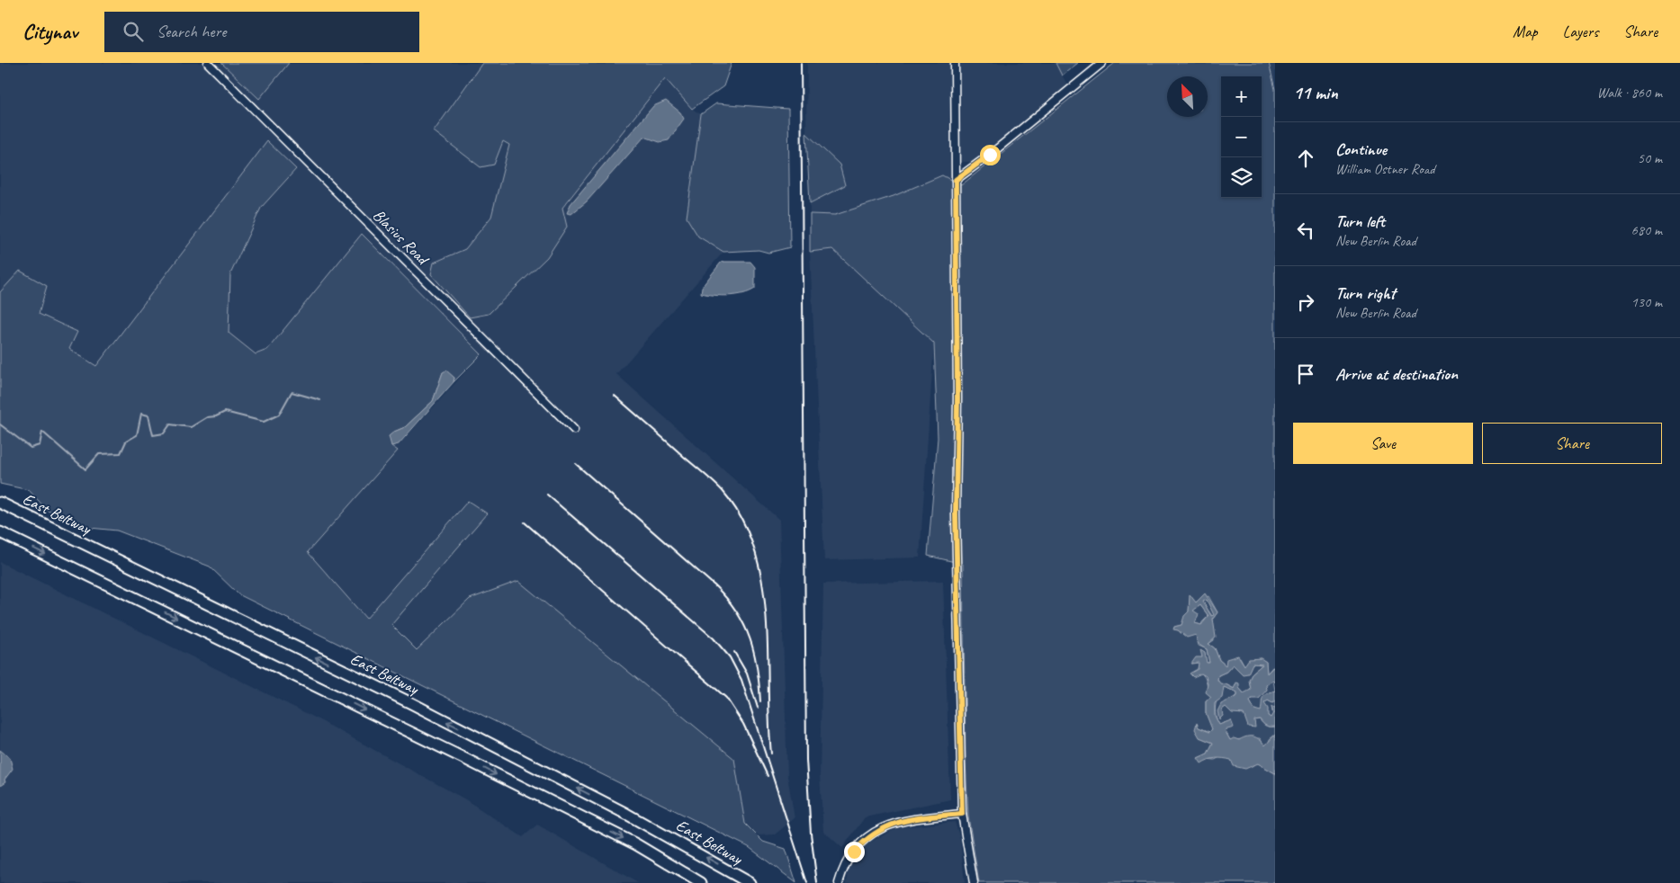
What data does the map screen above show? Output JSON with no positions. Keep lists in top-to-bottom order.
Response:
{
  "streets": {
    "highway": ["East Beltway"],
    "street": ["Blasius Road"]
  },
  "north": "top left",
  "page": {
    "header": "Citynav",
    "search": "Search here",
    "nav": ["Map", "Layers", "Share"],
    "heading": ["11 min", "Walk · 860 m"],
    "map_buttons": ["+", "−"],
    "list": [
      ["Continue", "William Ostner Road", "50 m"],
      ["Turn left", "New Berlin Road", "680 m"],
      ["Turn right", "New Berlin Road", "130 m"],
      "Arrive at destination"
    ],
    "buttons": ["Save", "Share"]
  }
}
